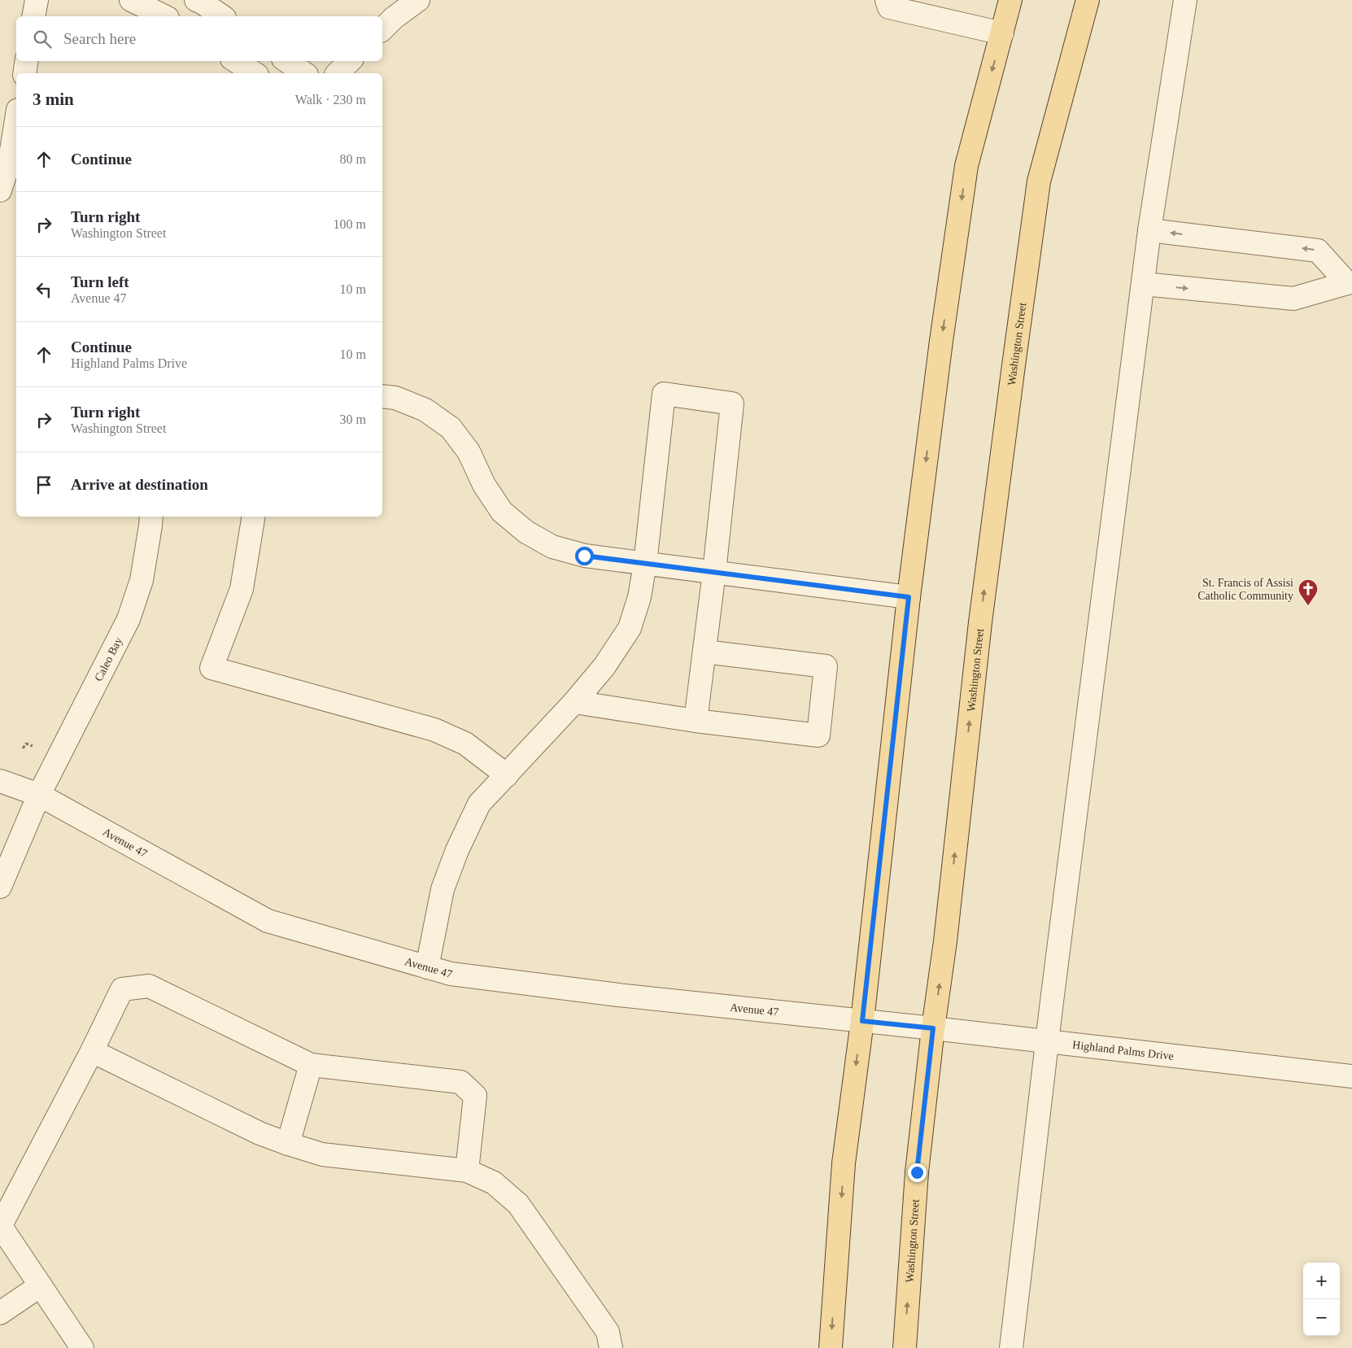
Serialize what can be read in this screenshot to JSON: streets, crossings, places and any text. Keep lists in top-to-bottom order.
{
  "streets": {
    "main road": ["Washington Street"],
    "street": ["Caleo Bay", "Avenue 47", "Highland Palms Drive"]
  },
  "crossings": [
    ["Washington Street", "Highland Palms Drive"],
    ["Caleo Bay", "Avenue 47"],
    ["Avenue 47", "Highland Palms Drive"]
  ],
  "places": {
    "church": ["St. Francis of Assisi Catholic Community"]
  },
  "page": {
    "search": "Search here",
    "heading": ["3 min", "Walk · 230 m"],
    "list": [
      ["Continue", "80 m"],
      ["Turn right", "Washington Street", "100 m"],
      ["Turn left", "Avenue 47", "10 m"],
      ["Continue", "Highland Palms Drive", "10 m"],
      ["Turn right", "Washington Street", "30 m"],
      "Arrive at destination"
    ],
    "map_buttons": ["+", "−"]
  }
}
